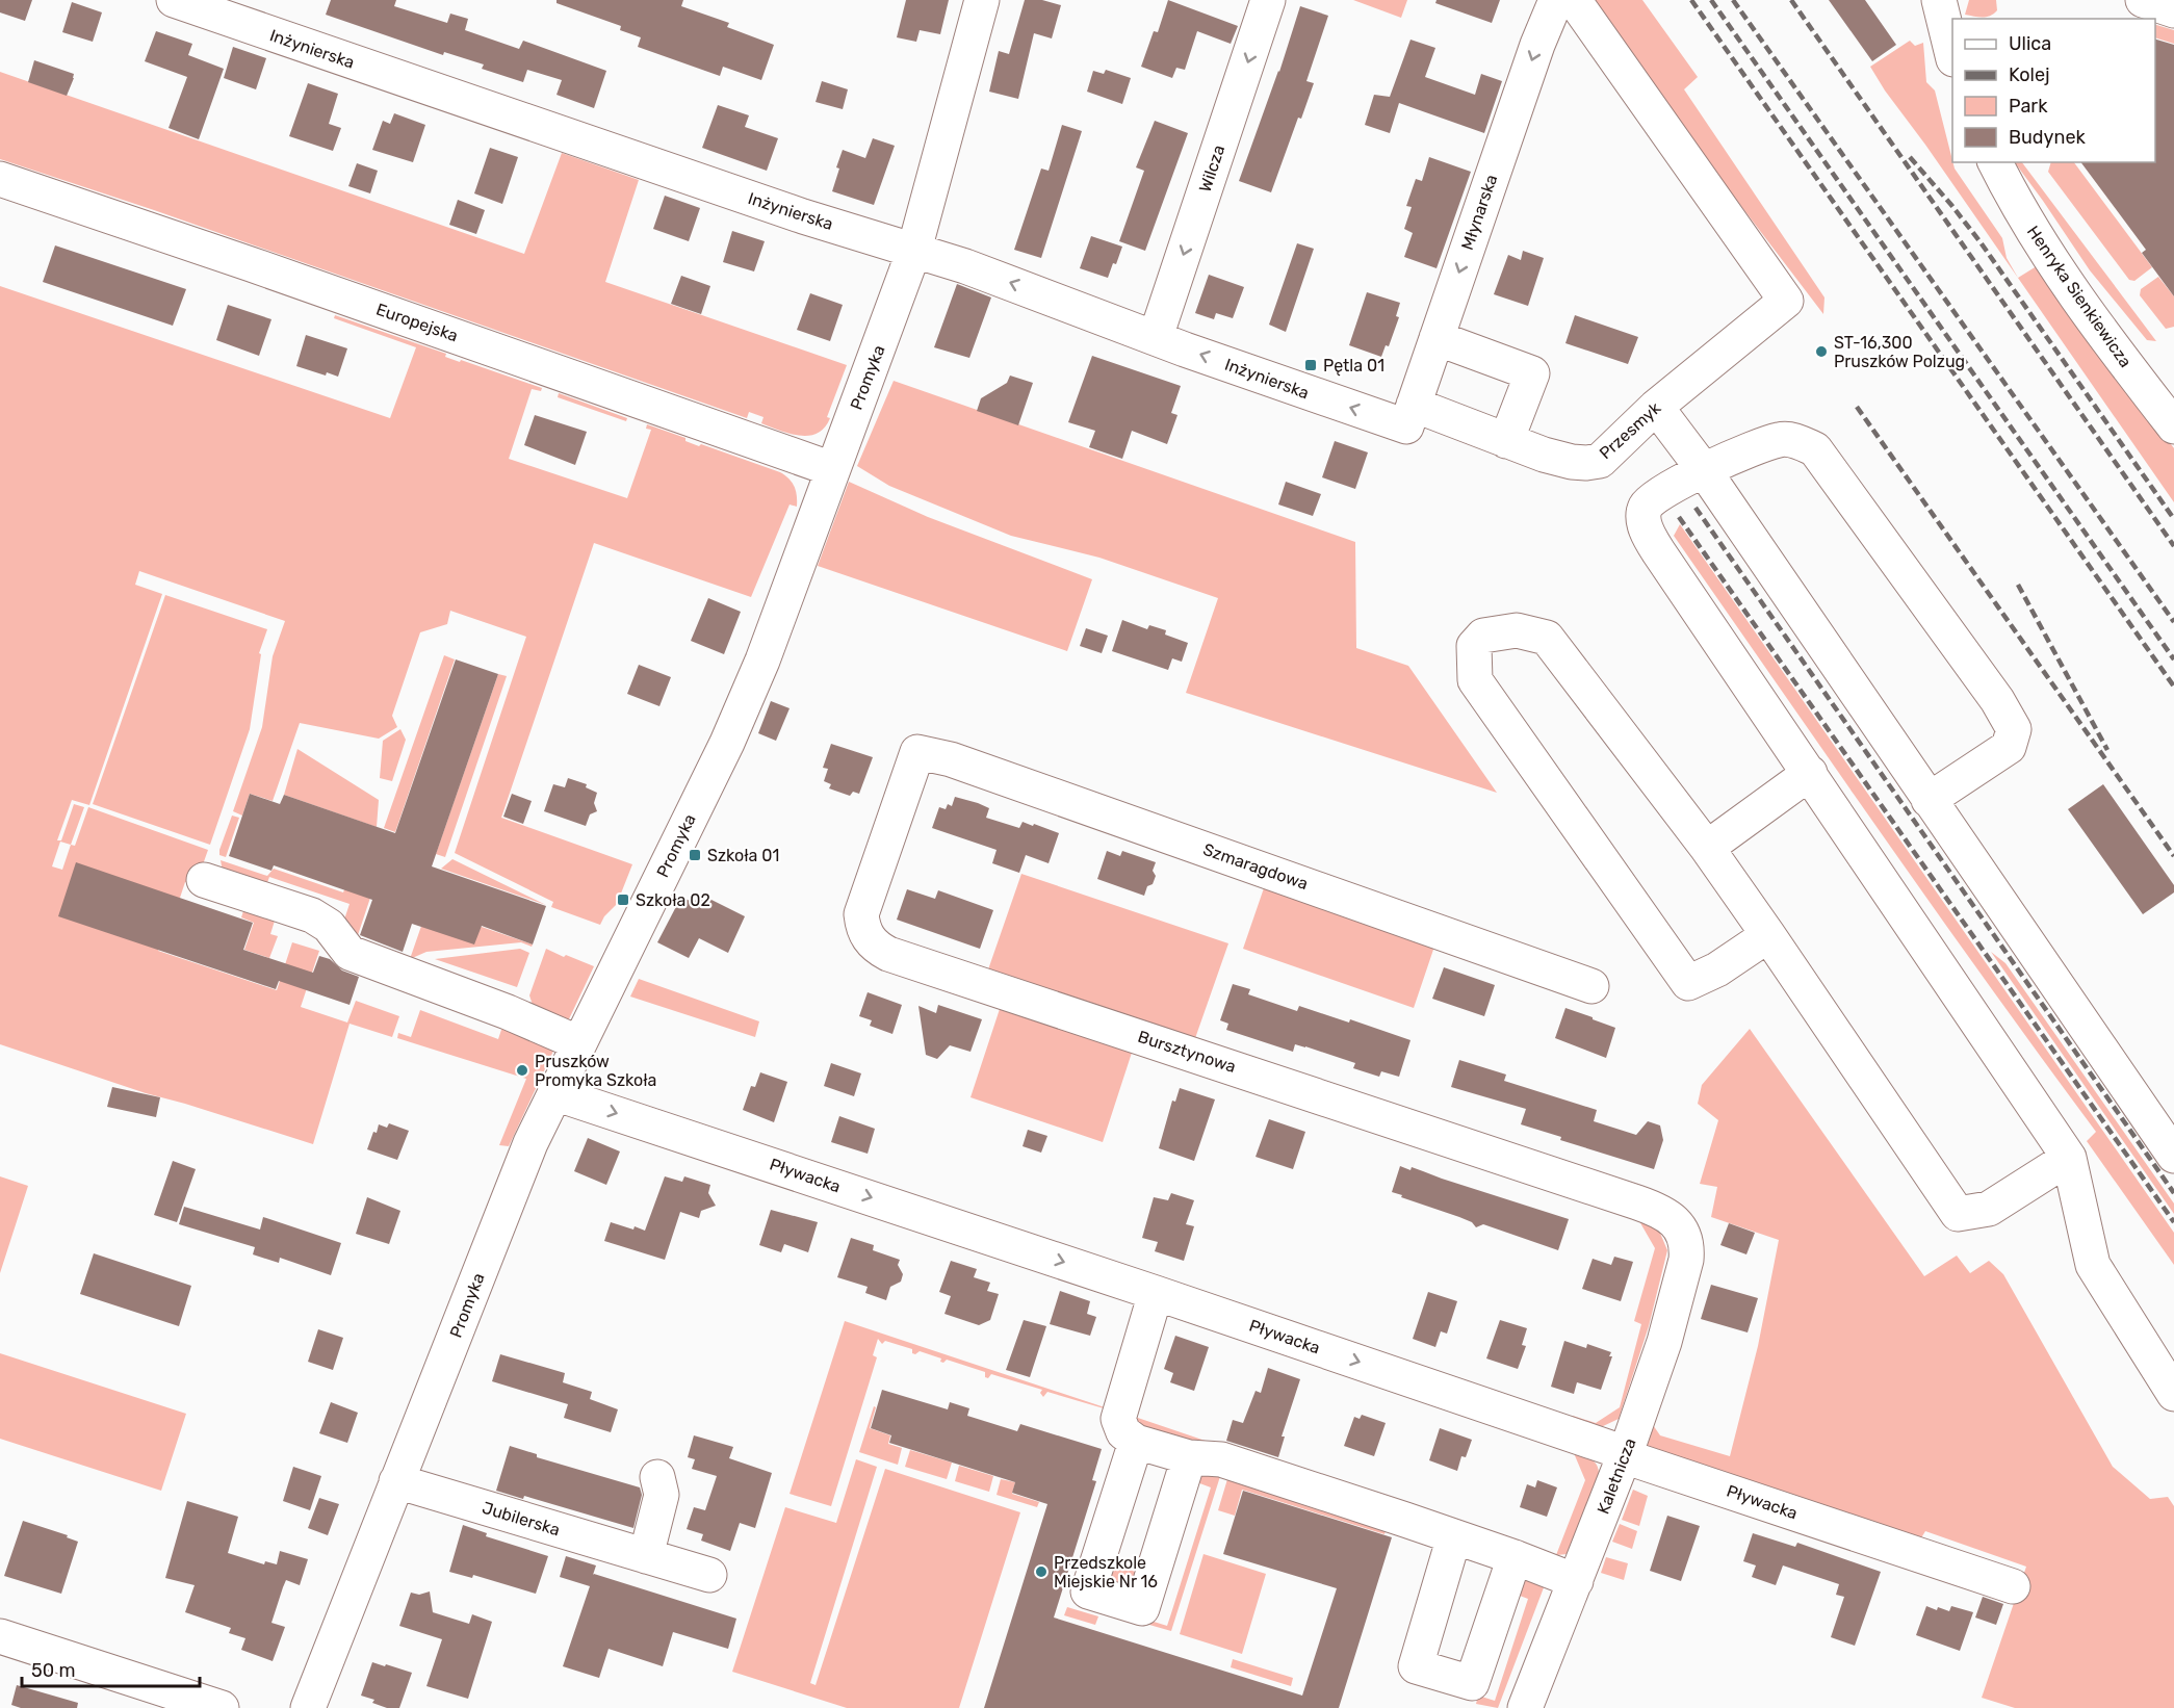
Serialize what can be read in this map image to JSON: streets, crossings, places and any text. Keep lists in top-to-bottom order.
{
  "streets": {
    "street": [
      "Inżynierska",
      "Wilcza",
      "Młynarska",
      "Henryka Sienkiewicza",
      "Europejska",
      "Promyka",
      "Przesmyk",
      "Szmaragdowa",
      "Bursztynowa",
      "Pływacka",
      "Kaletnicza",
      "Jubilerska"
    ]
  },
  "crossings": [
    ["Inżynierska", "Wilcza"],
    ["Inżynierska", "Młynarska"],
    ["Inżynierska", "Promyka"],
    ["Inżynierska", "Przesmyk"],
    ["Młynarska", "Przesmyk"],
    ["Europejska", "Promyka"],
    ["Promyka", "Pływacka"],
    ["Promyka", "Jubilerska"],
    ["Szmaragdowa", "Bursztynowa"],
    ["Bursztynowa", "Kaletnicza"],
    ["Pływacka", "Kaletnicza"]
  ],
  "one_way": ["Inżynierska", "Wilcza", "Młynarska"],
  "places": {
    "other": ["ST-16,300 Pruszków Polzug", "Pruszków Promyka Szkoła", "Przedszkole Miejskie Nr 16"],
    "transit": ["Pętla 01", "Szkoła 01", "Szkoła 02"]
  },
  "legend": [
    "Ulica",
    "Kolej",
    "Park",
    "Budynek"
  ],
  "scale_bar": "50 m"
}
